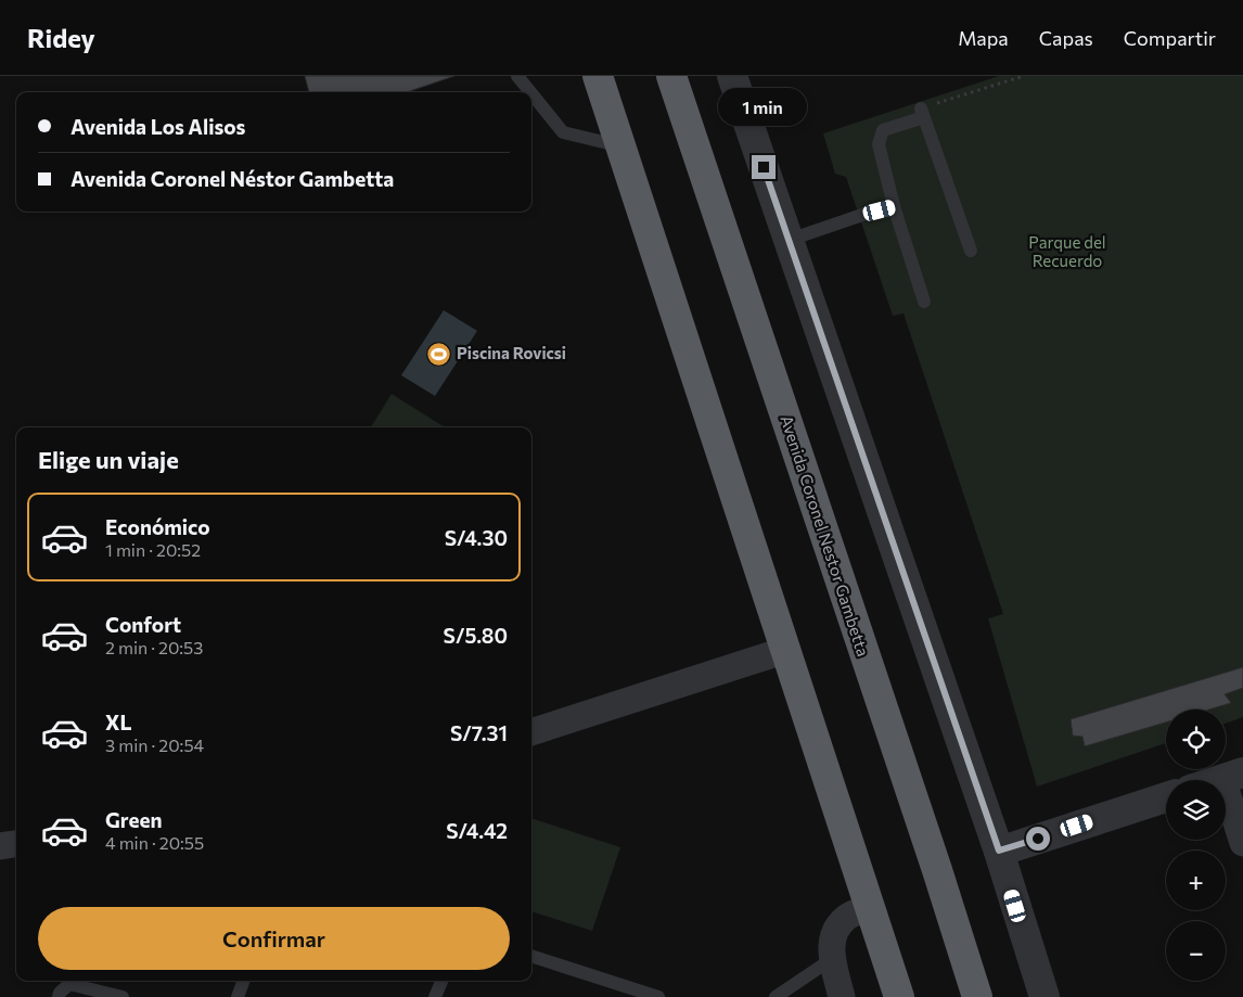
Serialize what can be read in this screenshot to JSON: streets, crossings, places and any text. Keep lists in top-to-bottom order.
{
  "streets": {
    "highway": ["Avenida Coronel Nestor Gambetta"]
  },
  "parks": ["Parque del Recuerdo"],
  "places": {
    "sports": ["Piscina Rovicsi"]
  },
  "page": {
    "header": "Ridey",
    "nav": ["Mapa", "Capas", "Compartir"],
    "bubble": "1 min",
    "banner": ["Avenida Los Alisos", "Avenida Coronel Néstor Gambetta"],
    "heading": "Elige un viaje",
    "list": [
      {
        "name": "Económico",
        "note": "1 min · 20:52",
        "value": "S/4.30"
      },
      {
        "name": "Confort",
        "note": "2 min · 20:53",
        "value": "S/5.80"
      },
      {
        "name": "XL",
        "note": "3 min · 20:54",
        "value": "S/7.31"
      },
      {
        "name": "Green",
        "note": "4 min · 20:55",
        "value": "S/4.42"
      }
    ],
    "map_buttons": ["+", "−"],
    "buttons": "Confirmar"
  }
}
